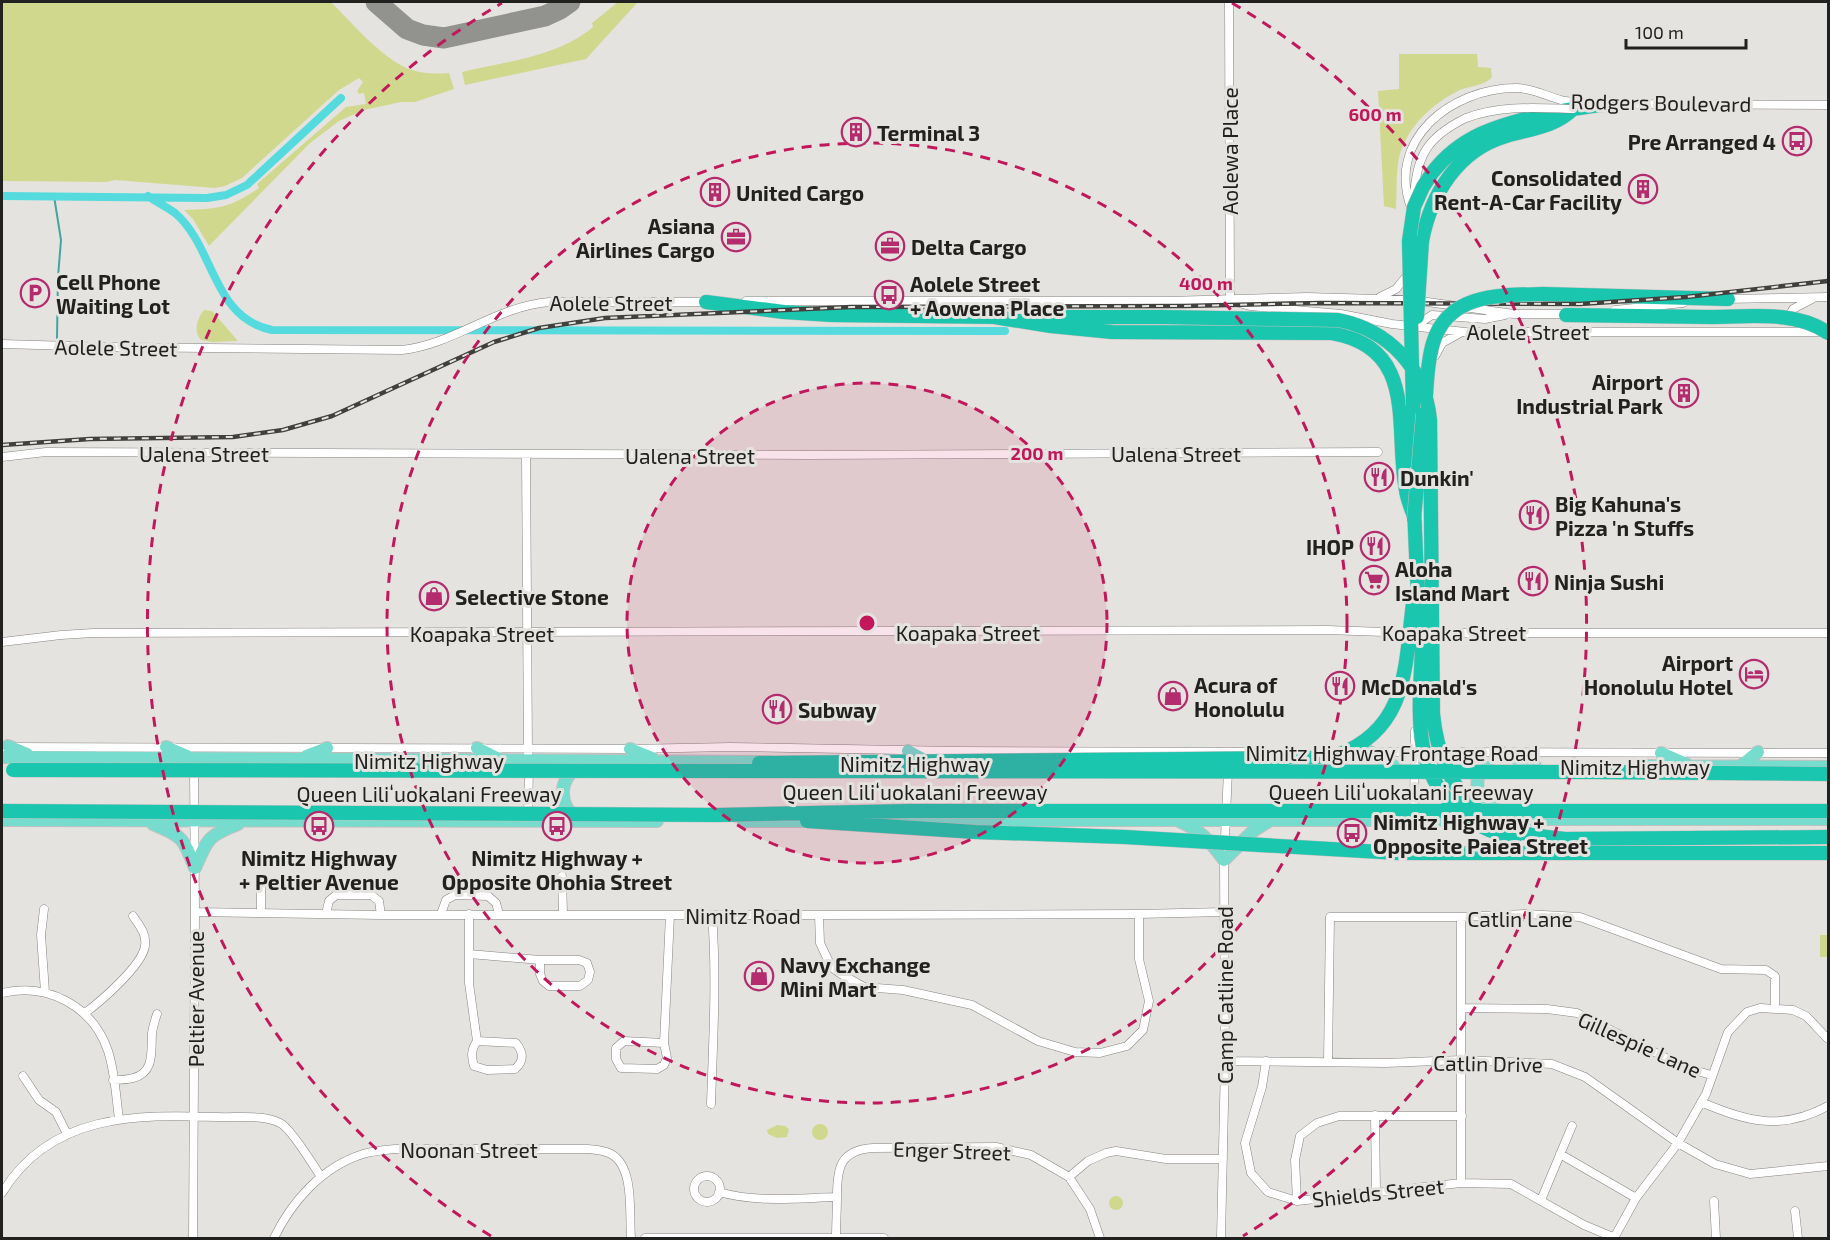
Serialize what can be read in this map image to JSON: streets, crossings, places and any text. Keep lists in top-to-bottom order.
{
  "streets": {
    "highway": ["Queen Liliʻuokalani Freeway"],
    "main road": ["Nimitz Highway"],
    "street": [
      "Rodgers Boulevard",
      "Aolewa Place",
      "Aolele Street",
      "Ualena Street",
      "Koapaka Street",
      "Nimitz Highway Frontage Road",
      "Nimitz Road",
      "Catlin Lane",
      "Camp Catline Road",
      "Peltier Avenue",
      "Gillespie Lane",
      "Catlin Drive",
      "Noonan Street",
      "Enger Street",
      "Shields Street"
    ]
  },
  "crossings": [
    ["Rodgers Boulevard", "Aolele Street"],
    ["Rodgers Boulevard", "Koapaka Street"],
    ["Rodgers Boulevard", "Nimitz Highway Frontage Road"],
    ["Rodgers Boulevard", "Nimitz Highway"],
    ["Aolewa Place", "Aolele Street"],
    ["Nimitz Highway Frontage Road", "Nimitz Highway"],
    ["Nimitz Highway Frontage Road", "Camp Catline Road"],
    ["Nimitz Highway", "Camp Catline Road"],
    ["Nimitz Highway", "Peltier Avenue"],
    ["Nimitz Road", "Camp Catline Road"],
    ["Nimitz Road", "Peltier Avenue"],
    ["Catlin Lane", "Catlin Drive"],
    ["Camp Catline Road", "Catlin Drive"],
    ["Catlin Drive", "Shields Street"]
  ],
  "places": {
    "building": [
      "Terminal 3",
      "Consolidated Rent-A-Car Facility",
      "United Cargo",
      "Airport Industrial Park"
    ],
    "bus stop": [
      "Pre Arranged 4",
      "Aolele Street + Aowena Place",
      "Nimitz Highway + Peltier Avenue",
      "Nimitz Highway + Opposite Ohohia Street",
      "Nimitz Highway + Opposite Paiea Street"
    ],
    "office": ["Asiana Airlines Cargo", "Delta Cargo"],
    "parking": ["Cell Phone Waiting Lot"],
    "restaurant": [
      "Dunkin'",
      "Big Kahuna's Pizza 'n Stuffs",
      "IHOP",
      "Ninja Sushi",
      "McDonald's",
      "Subway"
    ],
    "supermarket": ["Aloha Island Mart"],
    "shop": ["Selective Stone", "Acura of Honolulu", "Navy Exchange Mini Mart"],
    "hotel": ["Airport Honolulu Hotel"]
  },
  "scale_bar": "100 m",
  "rings": ["600 m", "400 m", "200 m"]
}
